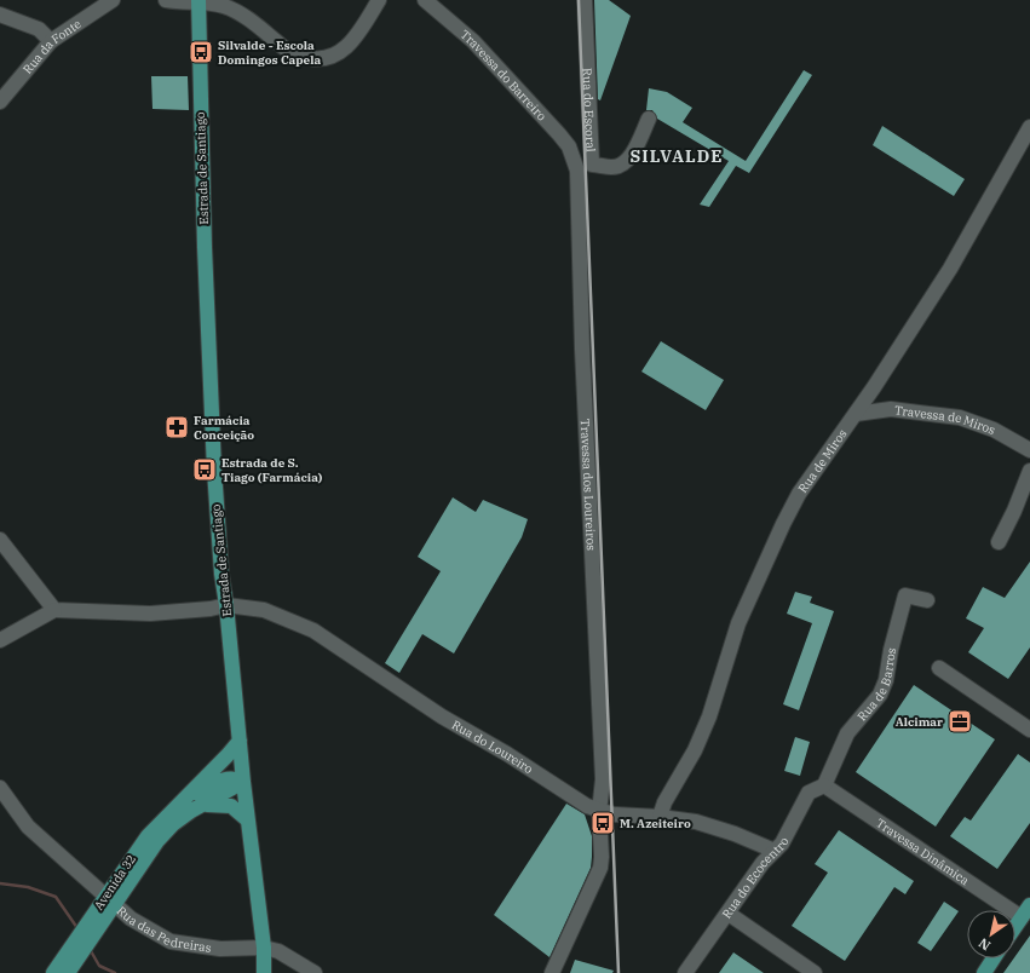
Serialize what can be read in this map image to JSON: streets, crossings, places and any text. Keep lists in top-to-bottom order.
{
  "streets": {
    "main road": ["Estrada de Santiago", "Avenida 32"],
    "street": [
      "Rua da Fonte",
      "Travessa do Barreiro",
      "Rua do Escoral",
      "Travessa de Miros",
      "Rua de Miros",
      "Travessa dos Loureiros",
      "Rua de Barros",
      "Rua do Loureiro",
      "Travessa Dinâmica",
      "Rua do Ecocentro",
      "Rua das Pedreiras"
    ]
  },
  "crossings": [
    ["Travessa do Barreiro", "Travessa dos Loureiros"],
    ["Estrada de Santiago", "Rua do Loureiro"],
    ["Estrada de Santiago", "Avenida 32"],
    ["Estrada de Santiago", "Rua das Pedreiras"],
    ["Travessa de Miros", "Rua de Miros"],
    ["Rua de Miros", "Rua do Loureiro"],
    ["Travessa dos Loureiros", "Rua do Loureiro"],
    ["Rua de Barros", "Travessa Dinâmica"],
    ["Rua de Barros", "Rua do Ecocentro"],
    ["Rua do Loureiro", "Rua do Ecocentro"],
    ["Travessa Dinâmica", "Rua do Ecocentro"],
    ["Avenida 32", "Rua das Pedreiras"]
  ],
  "districts": ["SILVALDE"],
  "places": {
    "bus stop": ["Silvalde - Escola Domingos Capela", "Estrada de S. Tiago (Farmácia)", "M. Azeiteiro"],
    "pharmacy": ["Farmácia Conceição"],
    "office": ["Alcimar"]
  },
  "north": "bottom left"
}
